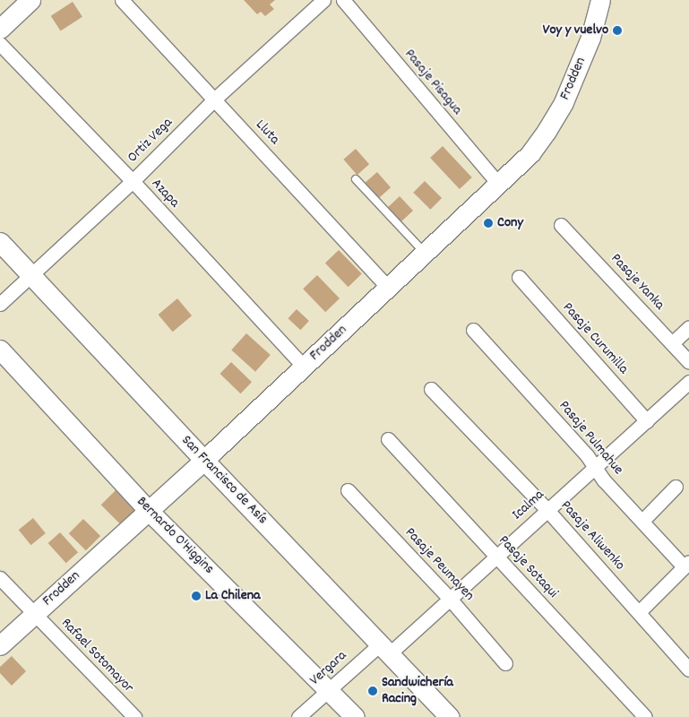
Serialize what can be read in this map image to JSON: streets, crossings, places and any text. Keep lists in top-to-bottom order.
{
  "streets": {
    "main road": ["Frodden", "San Francisco de Asís", "Bernardo O'Higgins"],
    "street": [
      "Pasaje Pisagua",
      "Lluta",
      "Ortiz Vega",
      "Azapa",
      "Pasaje Yanka",
      "Pasaje Curumilla",
      "Pasaje Pulmahue",
      "Icalma",
      "Pasaje Aliwenko",
      "Pasaje Peumayen",
      "Pasaje Sotaqui",
      "Rafael Sotomayor",
      "Vergara"
    ]
  },
  "crossings": [
    ["Frodden", "Pasaje Pisagua"],
    ["Frodden", "Lluta"],
    ["Frodden", "Azapa"],
    ["Frodden", "San Francisco de Asís"],
    ["Frodden", "Bernardo O'Higgins"],
    ["Frodden", "Rafael Sotomayor"],
    ["Lluta", "Ortiz Vega"],
    ["Ortiz Vega", "Azapa"],
    ["Ortiz Vega", "San Francisco de Asís"],
    ["Pasaje Curumilla", "Icalma"],
    ["Pasaje Pulmahue", "Icalma"],
    ["San Francisco de Asís", "Icalma"],
    ["San Francisco de Asís", "Vergara"],
    ["Icalma", "Pasaje Aliwenko"],
    ["Icalma", "Pasaje Peumayen"],
    ["Icalma", "Pasaje Sotaqui"],
    ["Icalma", "Vergara"],
    ["Bernardo O'Higgins", "Vergara"]
  ],
  "places": [
    "Voy y vuelvo",
    "Cony",
    "La Chilena",
    "Sandwichería Racing"
  ]
}
